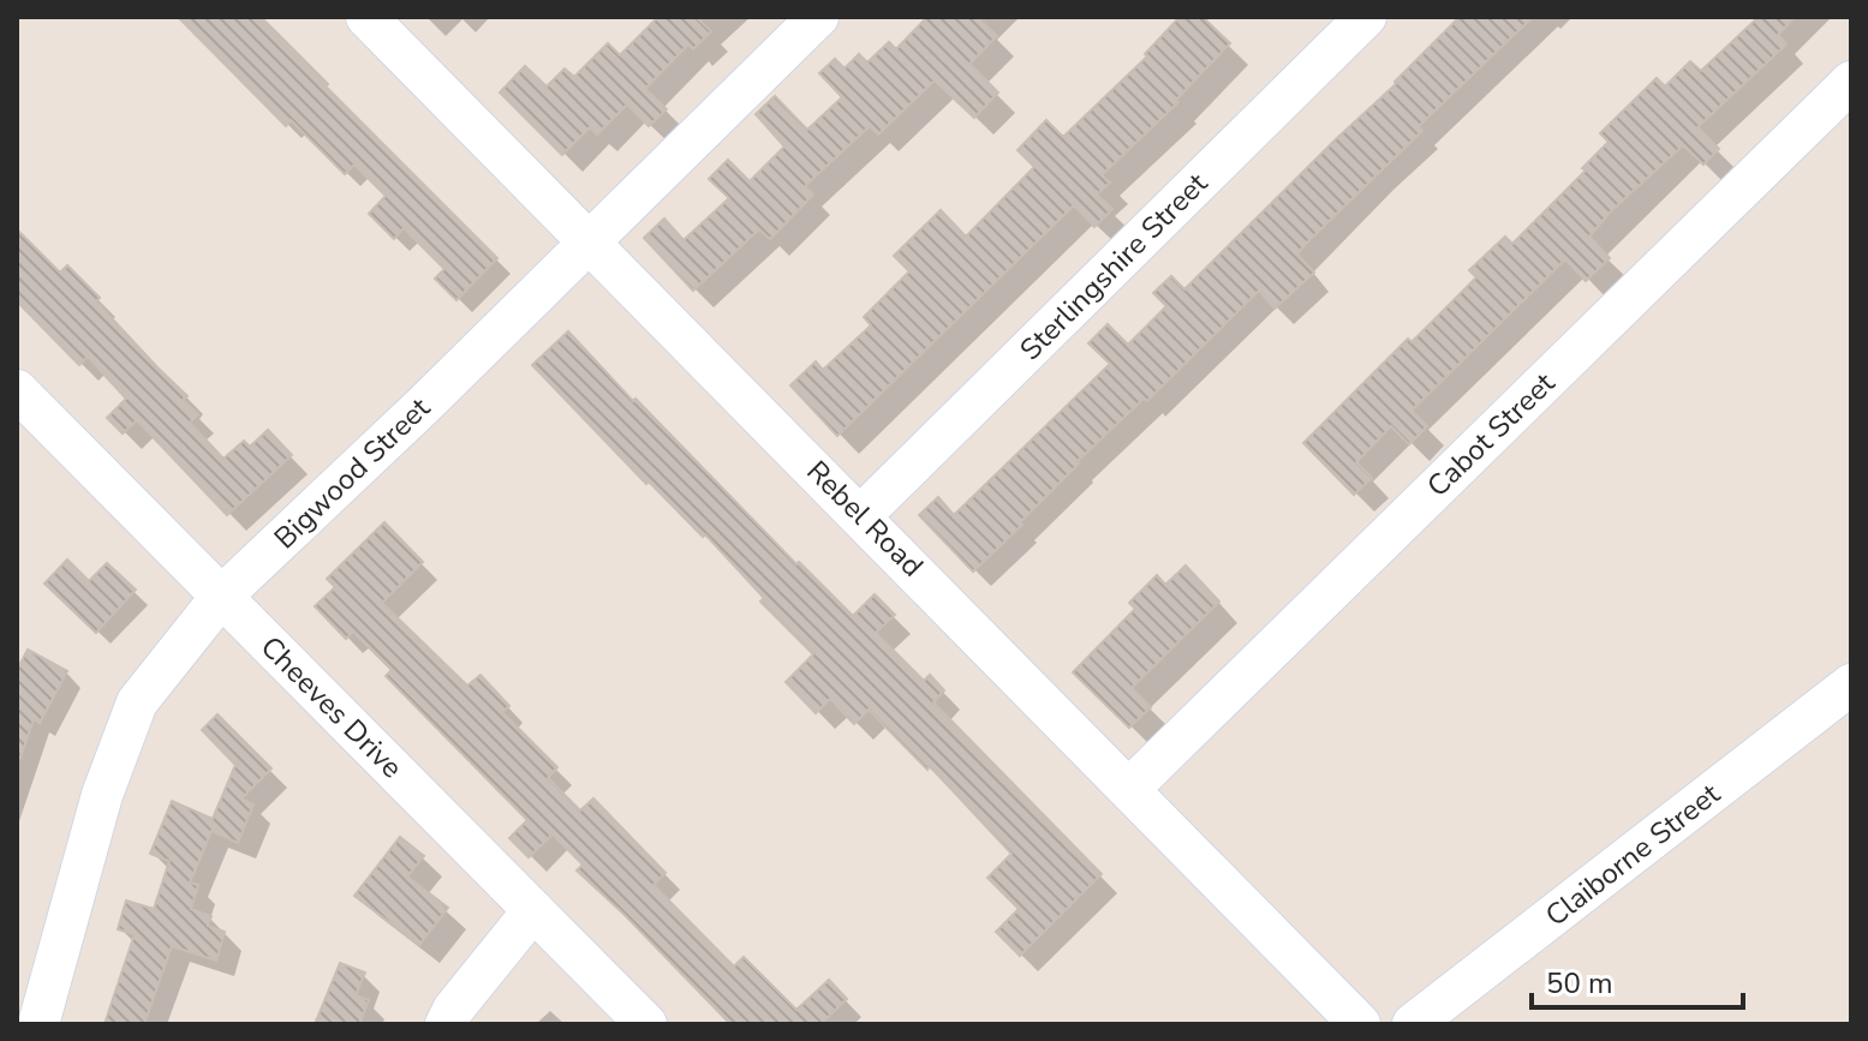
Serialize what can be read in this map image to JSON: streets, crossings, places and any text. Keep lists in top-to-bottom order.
{
  "streets": {
    "street": [
      "Sterlingshire Street",
      "Cabot Street",
      "Bigwood Street",
      "Rebel Road",
      "Cheeves Drive",
      "Claiborne Street"
    ]
  },
  "crossings": [
    ["Sterlingshire Street", "Rebel Road"],
    ["Cabot Street", "Rebel Road"],
    ["Bigwood Street", "Rebel Road"],
    ["Bigwood Street", "Cheeves Drive"]
  ],
  "scale_bar": "50 m"
}
